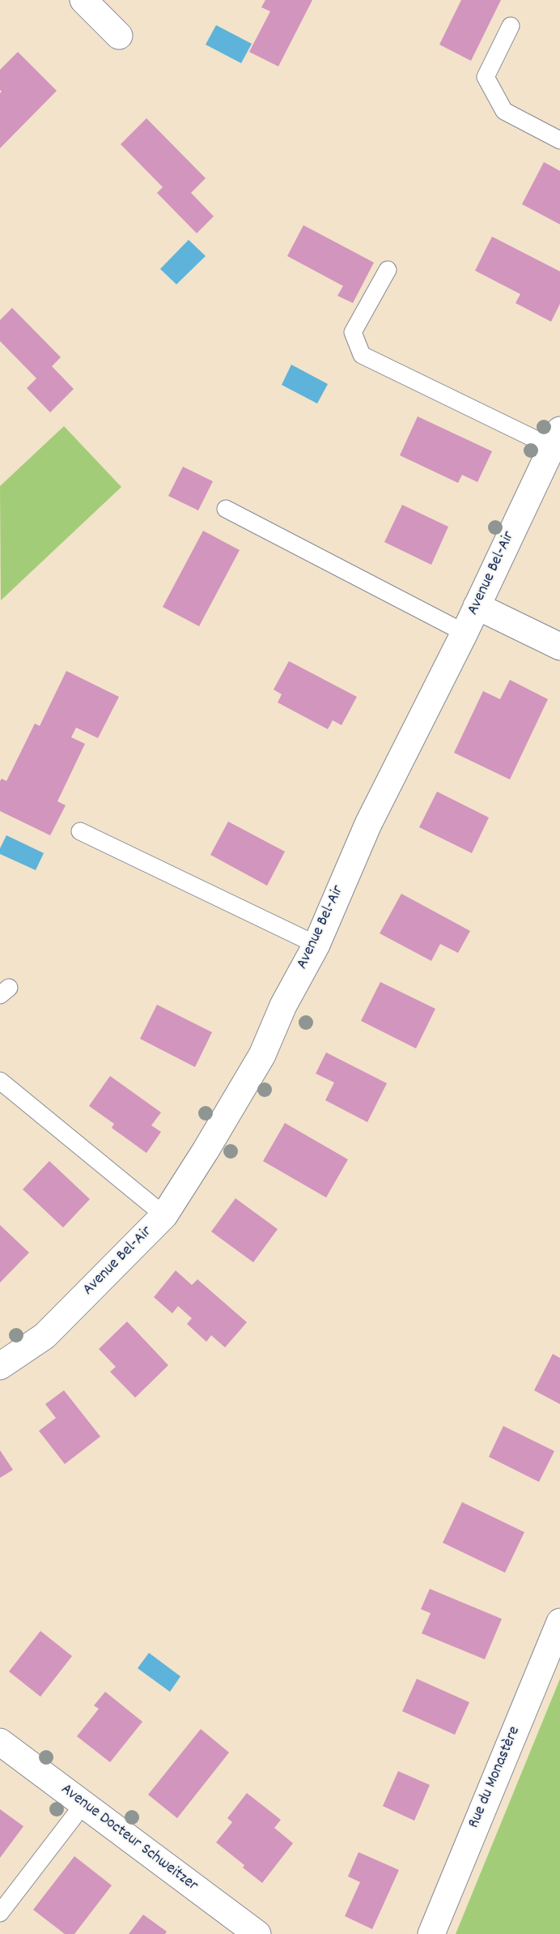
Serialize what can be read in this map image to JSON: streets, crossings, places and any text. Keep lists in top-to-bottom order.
{
  "streets": {
    "street": ["Avenue Bel-Air", "Rue du Monastère", "Avenue Docteur Schweitzer"]
  }
}
